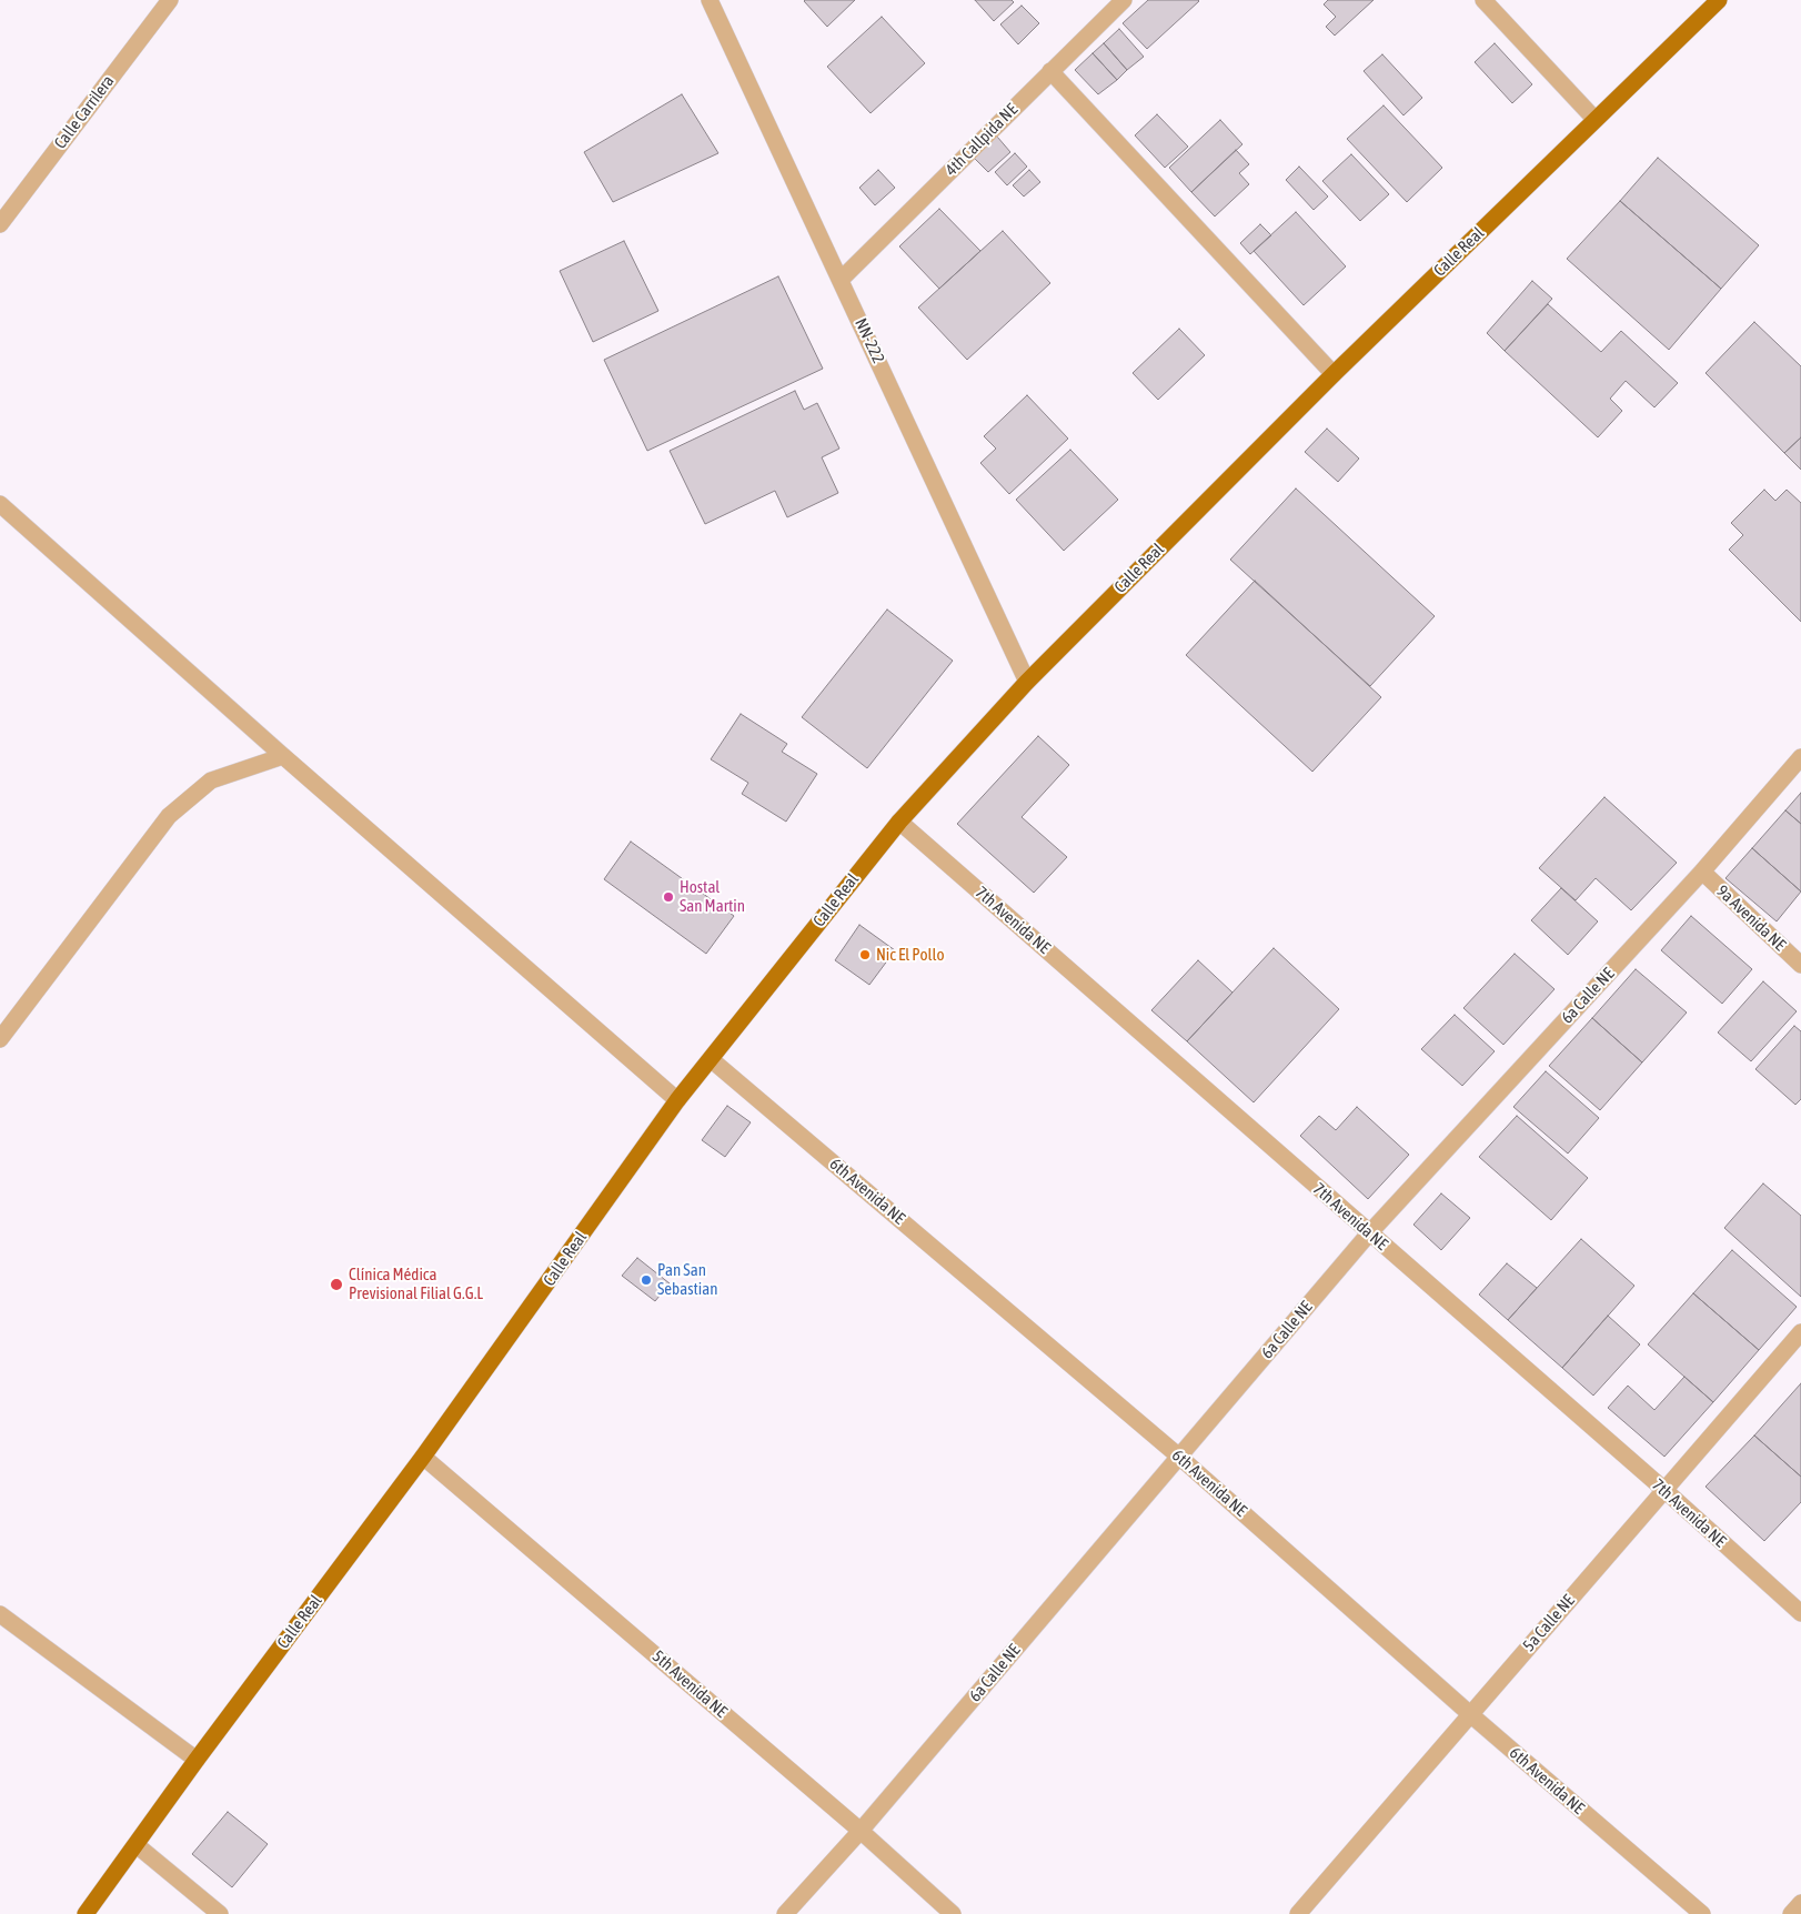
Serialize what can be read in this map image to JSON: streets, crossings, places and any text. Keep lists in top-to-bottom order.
{
  "streets": {
    "main road": ["Calle Real"],
    "street": [
      "Calle Carrilera",
      "4th Callpida NE",
      "NN-222",
      "9a Avenida NE",
      "7th Avenida NE",
      "6a Calle NE",
      "6th Avenida NE",
      "5a Calle NE",
      "5th Avenida NE"
    ]
  },
  "crossings": [
    ["4th Callpida NE", "NN-222"],
    ["Calle Real", "NN-222"],
    ["Calle Real", "7th Avenida NE"],
    ["Calle Real", "6th Avenida NE"],
    ["Calle Real", "5th Avenida NE"],
    ["9a Avenida NE", "6a Calle NE"],
    ["7th Avenida NE", "6a Calle NE"],
    ["7th Avenida NE", "5a Calle NE"],
    ["6a Calle NE", "6th Avenida NE"],
    ["6a Calle NE", "5th Avenida NE"],
    ["6th Avenida NE", "5a Calle NE"]
  ],
  "places": [
    "Hostal San Martin",
    "Nic El Pollo",
    "Pan San Sebastian",
    "Clínica Médica Previsional Filial G.G.L"
  ]
}
